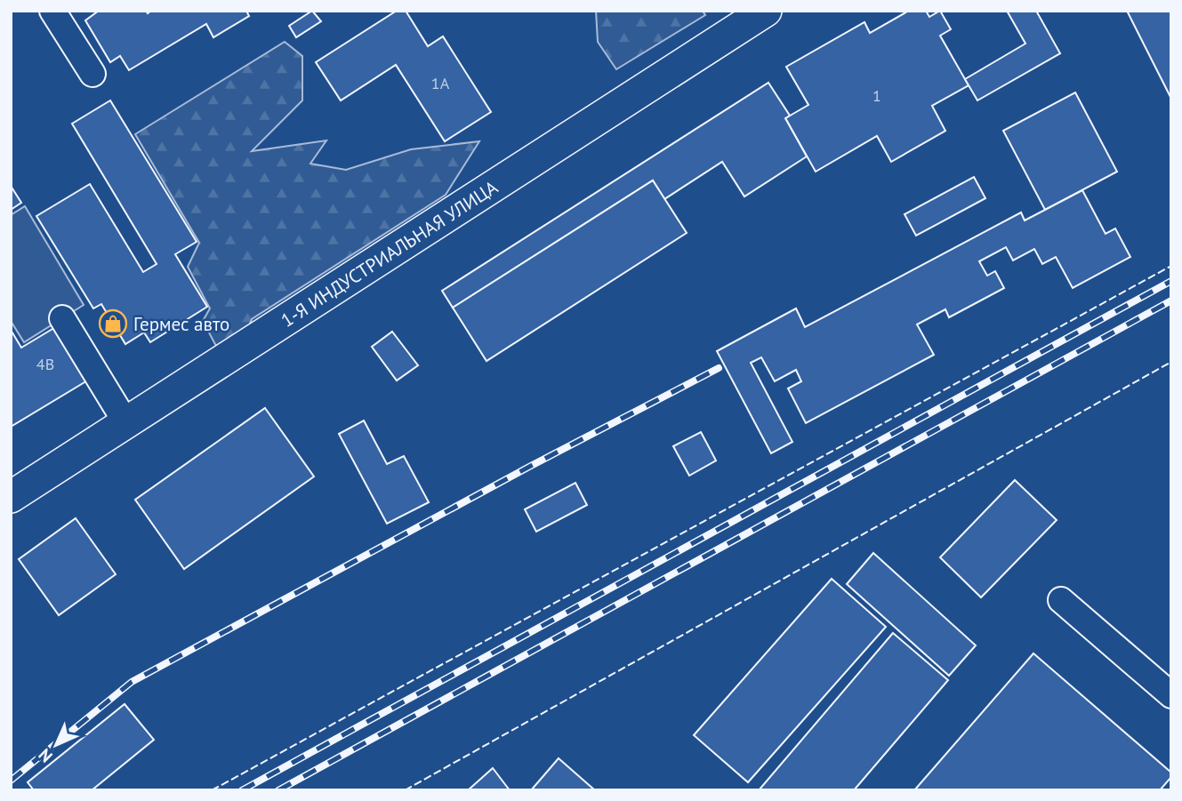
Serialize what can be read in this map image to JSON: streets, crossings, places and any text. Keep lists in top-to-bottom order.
{
  "streets": {
    "main road": ["1-Я ИНДУСТРИАЛЬНАЯ УЛИЦА"]
  },
  "places": {
    "shop": ["Гермес авто"]
  },
  "house_numbers": ["1А", "1", "4В"],
  "north": "bottom left"
}
